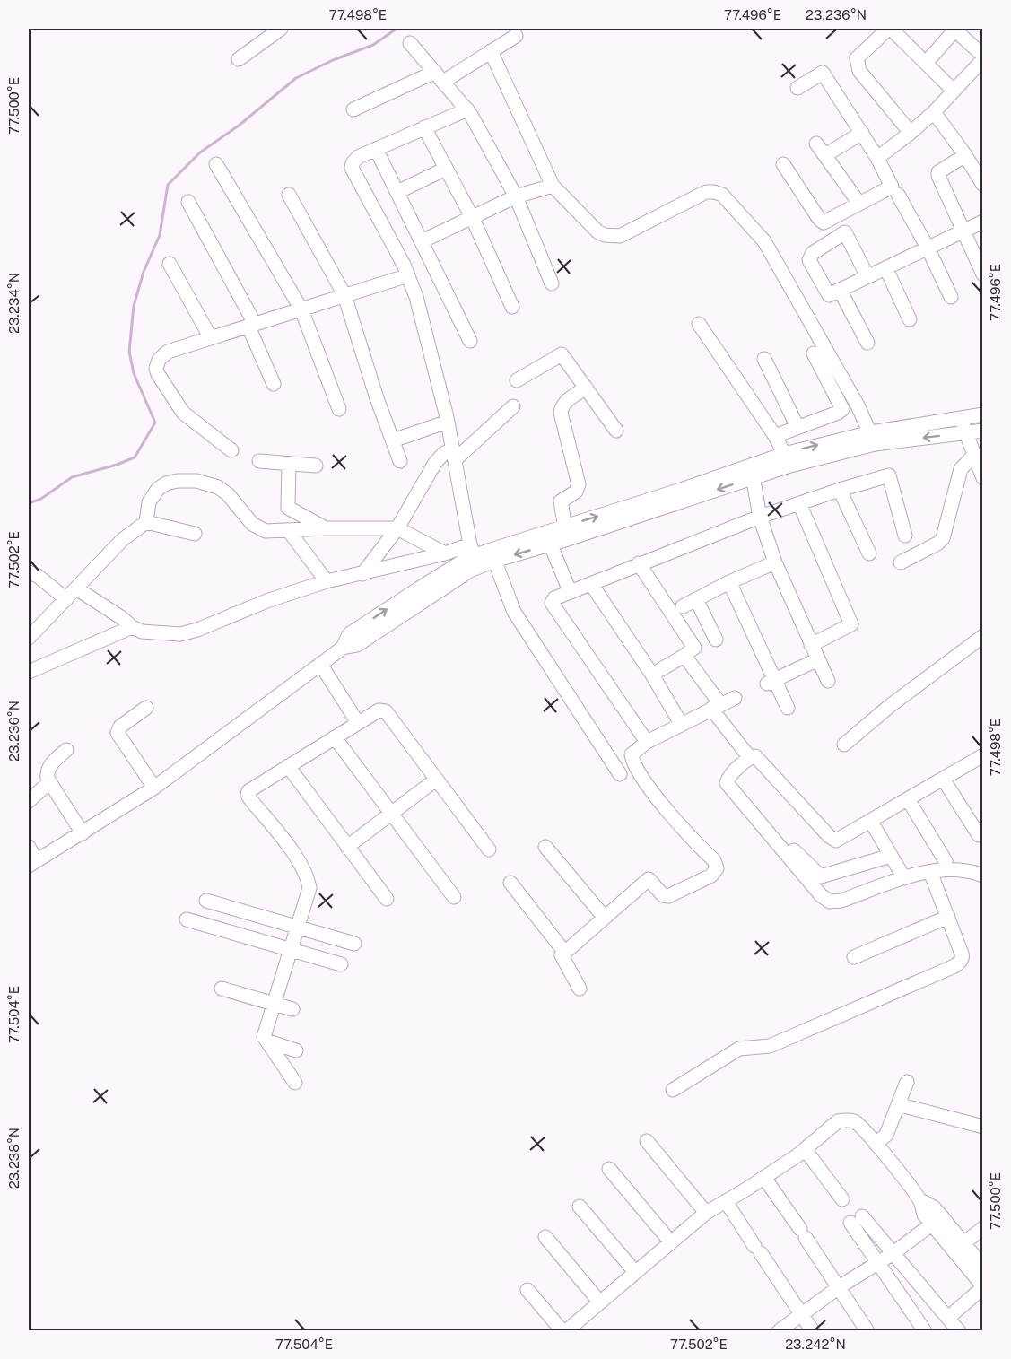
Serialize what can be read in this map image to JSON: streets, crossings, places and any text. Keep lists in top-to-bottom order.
{
  "coordinates": [
    "77.498°E",
    "77.496°E",
    "23.236°N",
    "77.500°E",
    "23.234°N",
    "77.502°E",
    "77.504°E",
    "23.238°N",
    "23.242°N"
  ]
}
